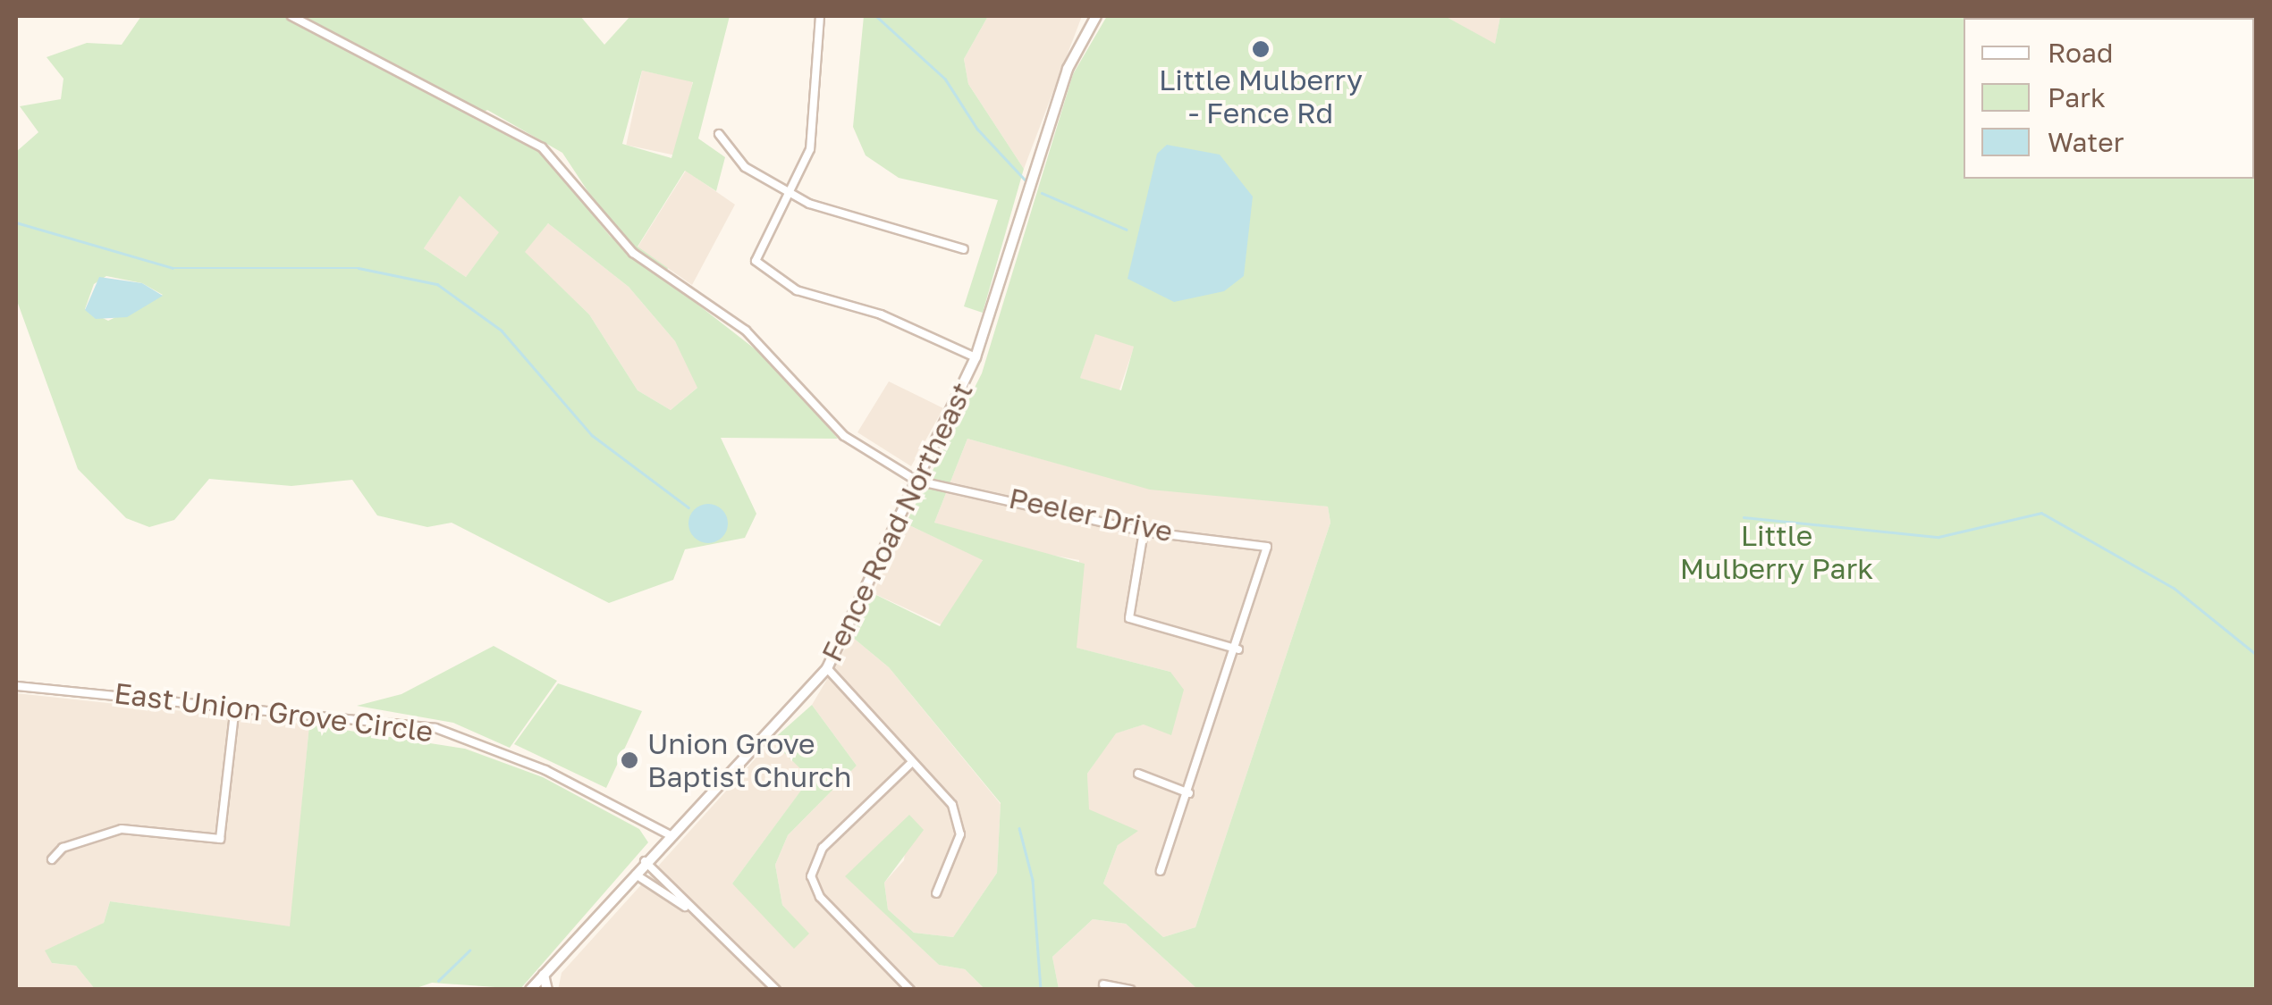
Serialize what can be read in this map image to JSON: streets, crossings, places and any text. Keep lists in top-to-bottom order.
{
  "streets": {
    "street": ["Peeler Drive", "Fence Road Northeast", "East Union Grove Circle"]
  },
  "crossings": [
    ["Peeler Drive", "Fence Road Northeast"],
    ["Fence Road Northeast", "East Union Grove Circle"]
  ],
  "parks": ["Little Mulberry Park"],
  "places": ["Little Mulberry - Fence Rd", "Union Grove Baptist Church"],
  "legend": ["Road", "Park", "Water"]
}
